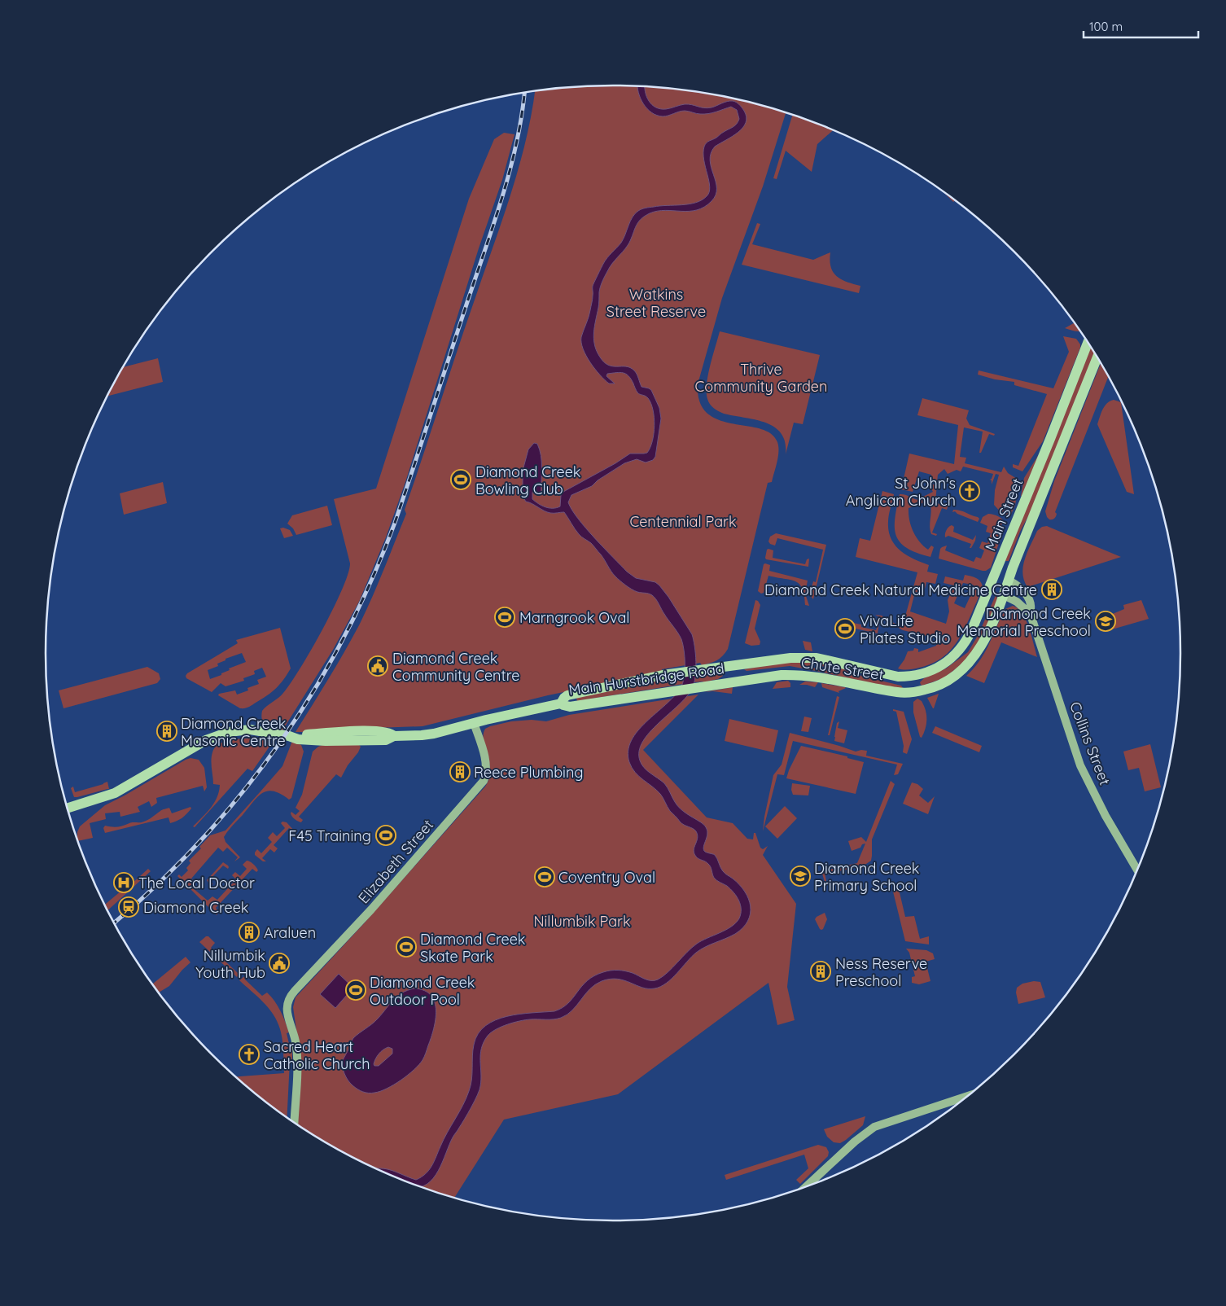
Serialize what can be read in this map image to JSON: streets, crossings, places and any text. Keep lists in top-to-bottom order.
{
  "streets": {
    "main road": ["Main Street", "Chute Street", "Main Hurstbridge Road"],
    "street": ["Collins Street", "Elizabeth Street"]
  },
  "crossings": [
    ["Main Street", "Chute Street"],
    ["Main Street", "Collins Street"],
    ["Chute Street", "Main Hurstbridge Road"],
    ["Main Hurstbridge Road", "Elizabeth Street"]
  ],
  "parks": [
    "Watkins Street Reserve",
    "Thrive Community Garden",
    "Centennial Park",
    "Nillumbik Park"
  ],
  "places": {
    "sports": [
      "Diamond Creek Bowling Club",
      "Marngrook Oval",
      "VivaLife Pilates Studio",
      "F45 Training",
      "Coventry Oval",
      "Diamond Creek Skate Park",
      "Diamond Creek Outdoor Pool"
    ],
    "church": ["St John's Anglican Church", "Sacred Heart Catholic Church"],
    "building": [
      "Diamond Creek Natural Medicine Centre",
      "Diamond Creek Masonic Centre",
      "Reece Plumbing",
      "Araluen",
      "Ness Reserve Preschool"
    ],
    "school or university": ["Diamond Creek Memorial Preschool", "Diamond Creek Primary School"],
    "public building": ["Diamond Creek Community Centre", "Nillumbik Youth Hub"],
    "hospital": ["The Local Doctor"],
    "station": ["Diamond Creek"]
  },
  "scale_bar": "100 m"
}
